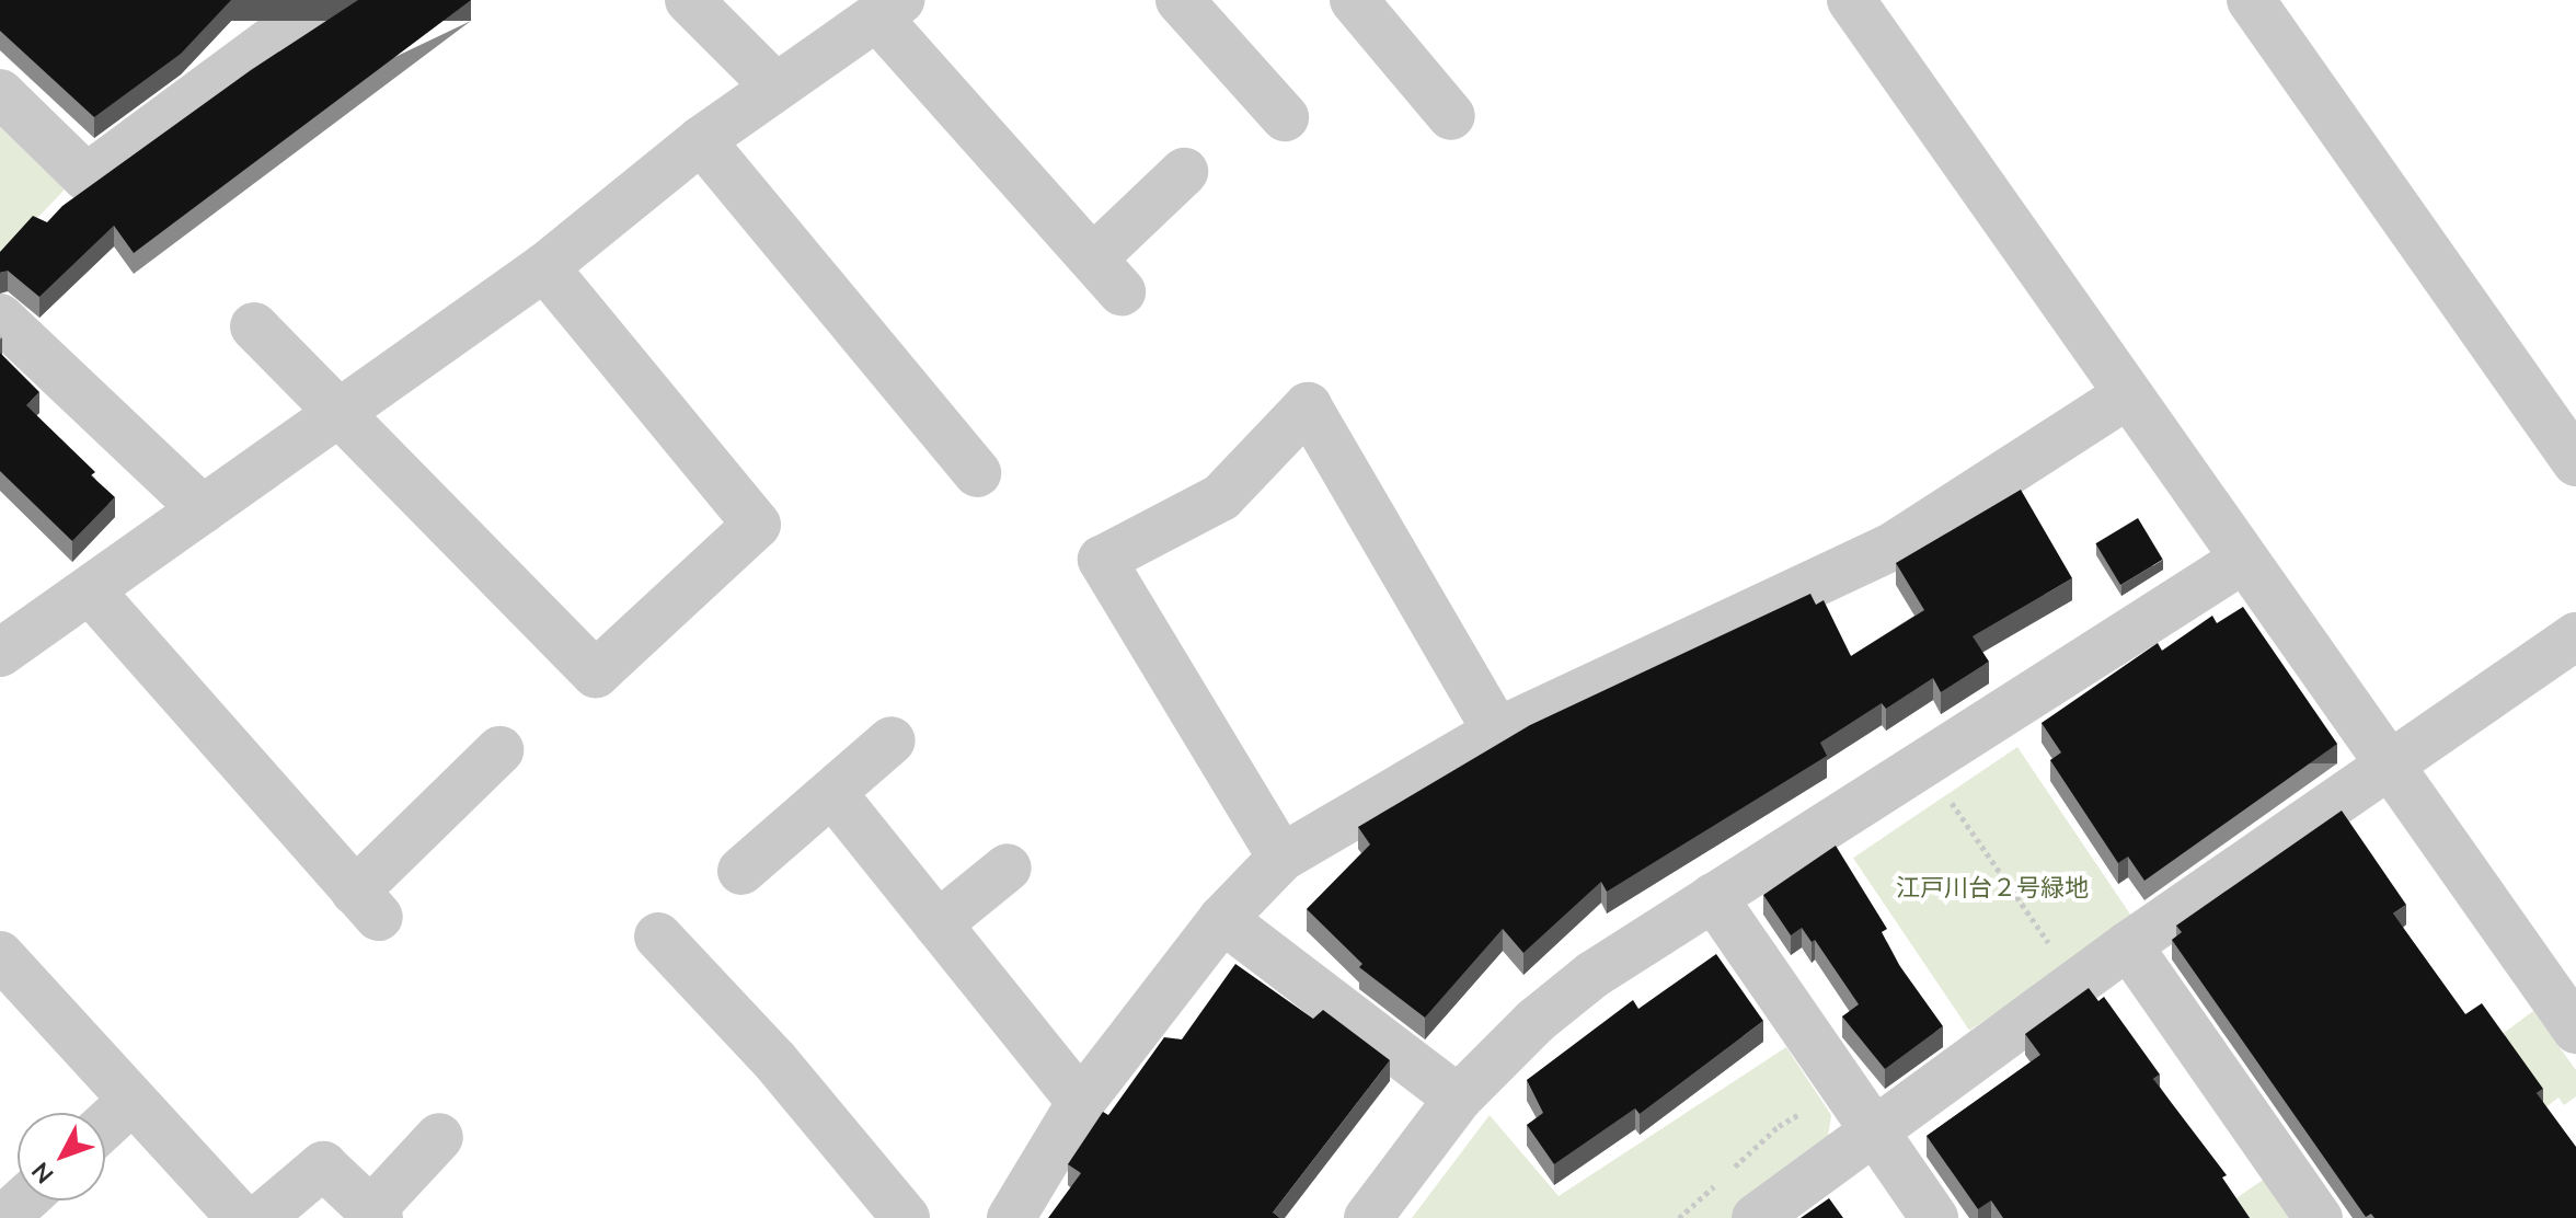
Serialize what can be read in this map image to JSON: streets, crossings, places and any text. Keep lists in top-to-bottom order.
{
  "parks": ["江戸川台２号緑地"],
  "north": "bottom left"
}
